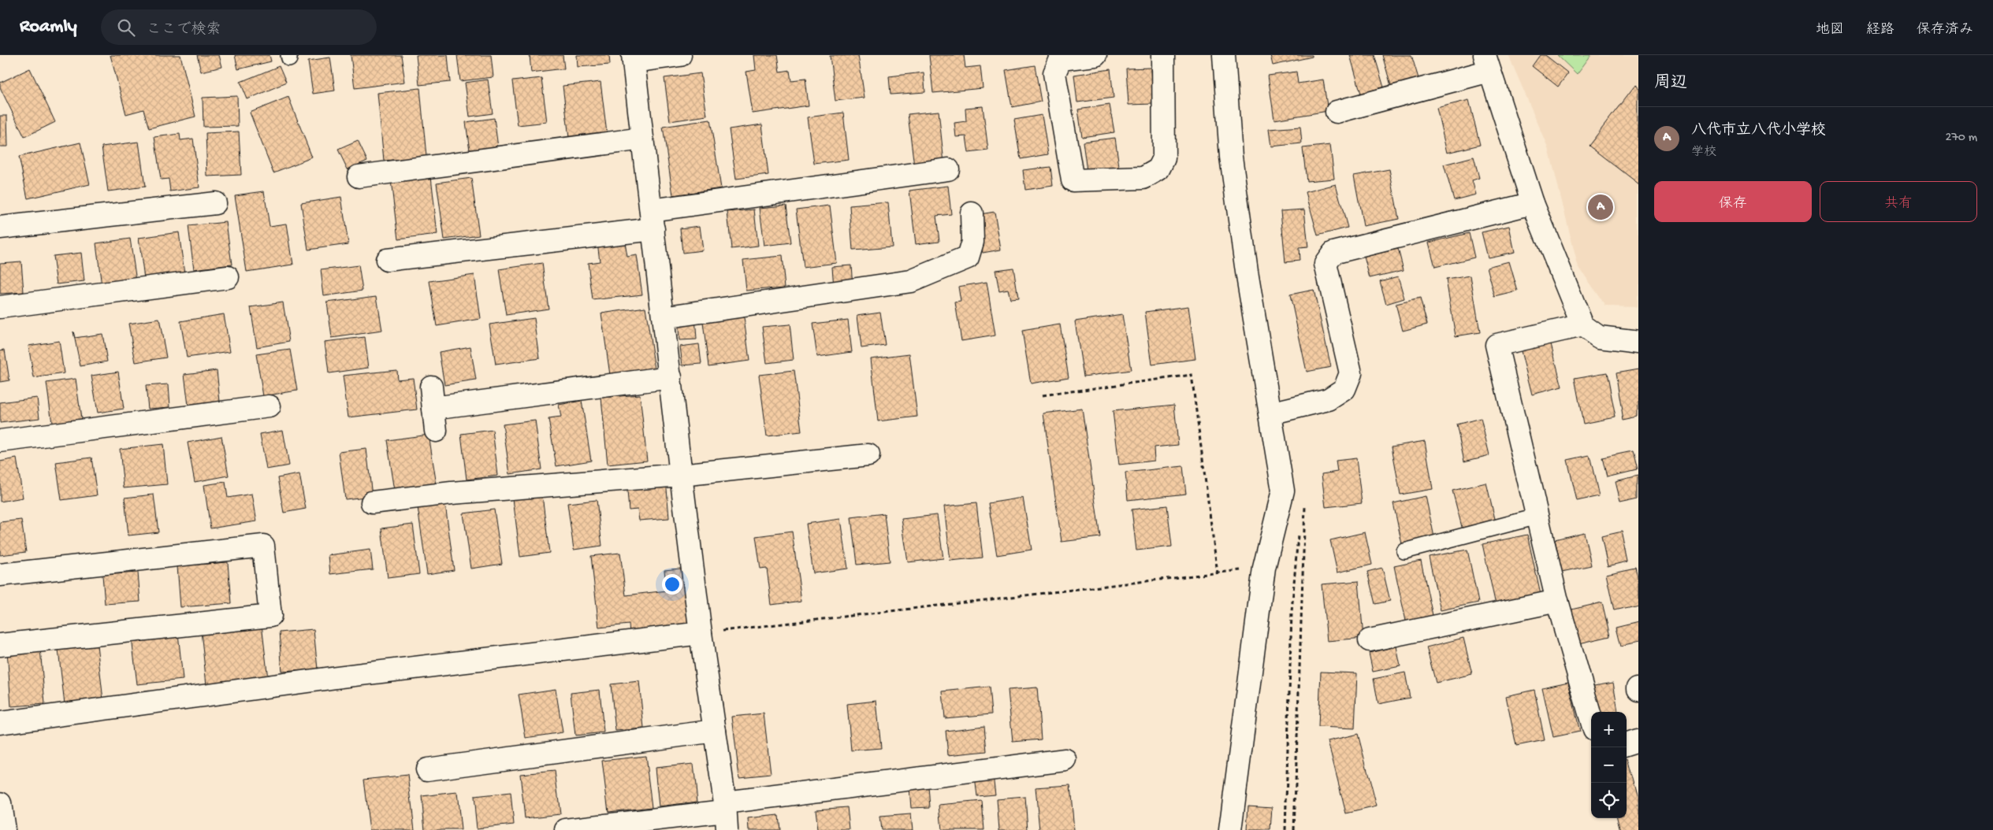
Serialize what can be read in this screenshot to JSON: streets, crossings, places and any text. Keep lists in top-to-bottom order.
{
  "page": {
    "header": "Roamly",
    "search": "ここで検索",
    "nav": ["地図", "経路", "保存済み"],
    "heading": "周辺",
    "list": [
      {
        "mark": "A",
        "name": "八代市立八代小学校",
        "note": "学校",
        "value": "270 m"
      }
    ],
    "buttons": ["保存", "共有"],
    "pins": "A",
    "map_buttons": ["+", "−"]
  }
}
